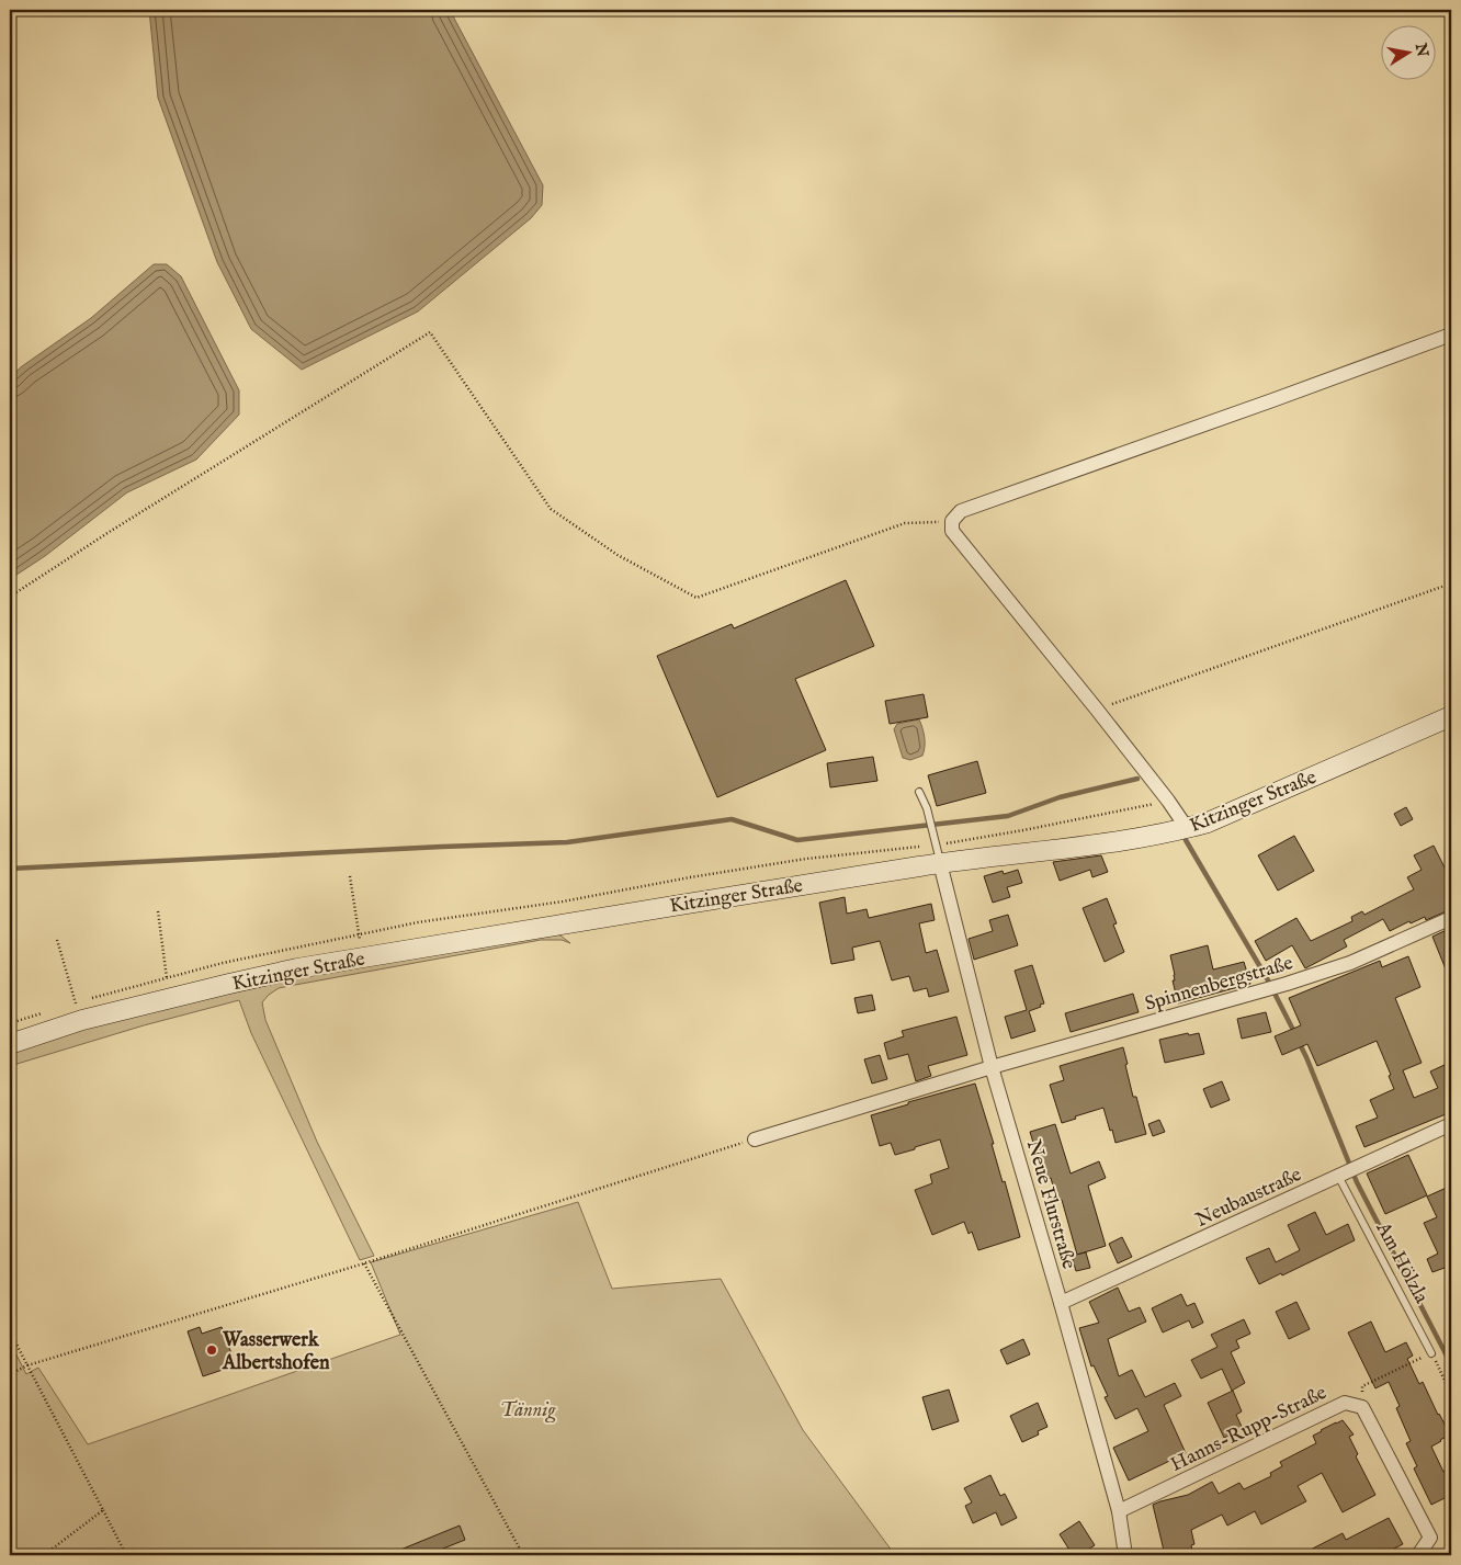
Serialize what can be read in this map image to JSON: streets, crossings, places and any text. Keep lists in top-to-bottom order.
{
  "streets": {
    "street": [
      "Kitzinger Straße",
      "Spinnenbergstraße",
      "Neubaustraße",
      "Neue Flurstraße",
      "Hanns-Rupp-Straße"
    ],
    "lane": ["Am Hölzla"]
  },
  "crossings": [
    ["Kitzinger Straße", "Neue Flurstraße"],
    ["Spinnenbergstraße", "Neue Flurstraße"],
    ["Neubaustraße", "Neue Flurstraße"],
    ["Neubaustraße", "Am Hölzla"],
    ["Neue Flurstraße", "Hanns-Rupp-Straße"]
  ],
  "parks": ["Tännig"],
  "places": ["Wasserwerk Albertshofen"],
  "north": "right"
}
